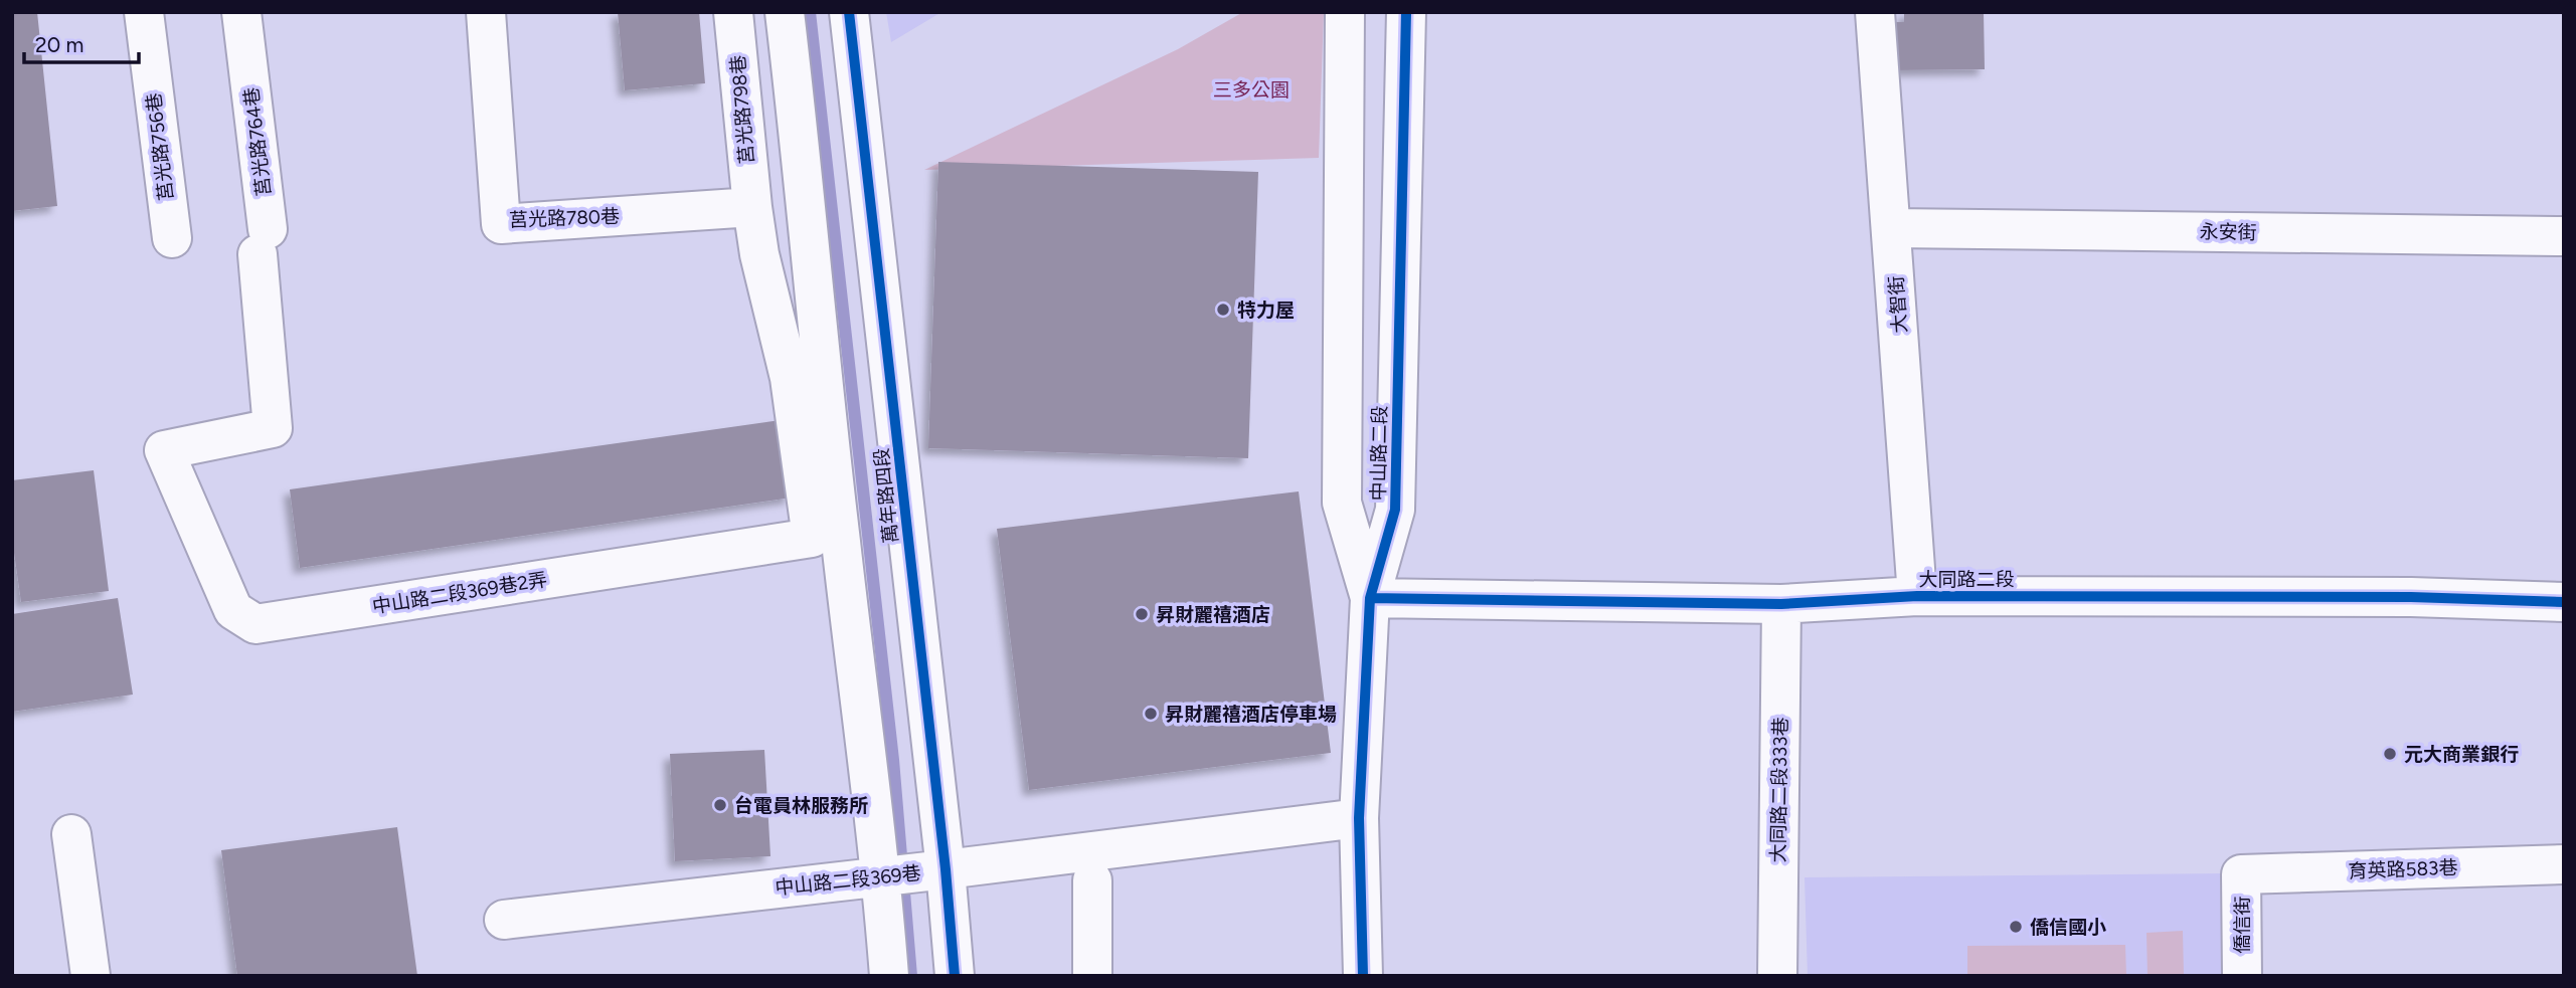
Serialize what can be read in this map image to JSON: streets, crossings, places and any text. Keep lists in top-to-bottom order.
{
  "streets": {
    "street": [
      "莒光路798巷",
      "莒光路764巷",
      "莒光路756巷",
      "莒光路780巷",
      "永安街",
      "大智街",
      "中山路二段",
      "萬年路四段",
      "大同路二段",
      "中山路二段369巷2弄",
      "大同路二段333巷",
      "育英路583巷",
      "中山路二段369巷",
      "僑信街"
    ]
  },
  "crossings": [
    ["莒光路798巷", "莒光路780巷"],
    ["莒光路798巷", "中山路二段369巷2弄"],
    ["莒光路764巷", "中山路二段369巷2弄"],
    ["莒光路780巷", "中山路二段369巷2弄"],
    ["永安街", "大智街"],
    ["大智街", "大同路二段"],
    ["中山路二段", "大同路二段"],
    ["中山路二段", "中山路二段369巷"],
    ["萬年路四段", "中山路二段369巷"],
    ["大同路二段", "大同路二段333巷"],
    ["育英路583巷", "僑信街"]
  ],
  "parks": ["三多公園"],
  "places": [
    "特力屋",
    "昇財麗禧酒店",
    "昇財麗禧酒店停車場",
    "元大商業銀行",
    "台電員林服務所",
    "僑信國小"
  ],
  "scale_bar": "20 m"
}
